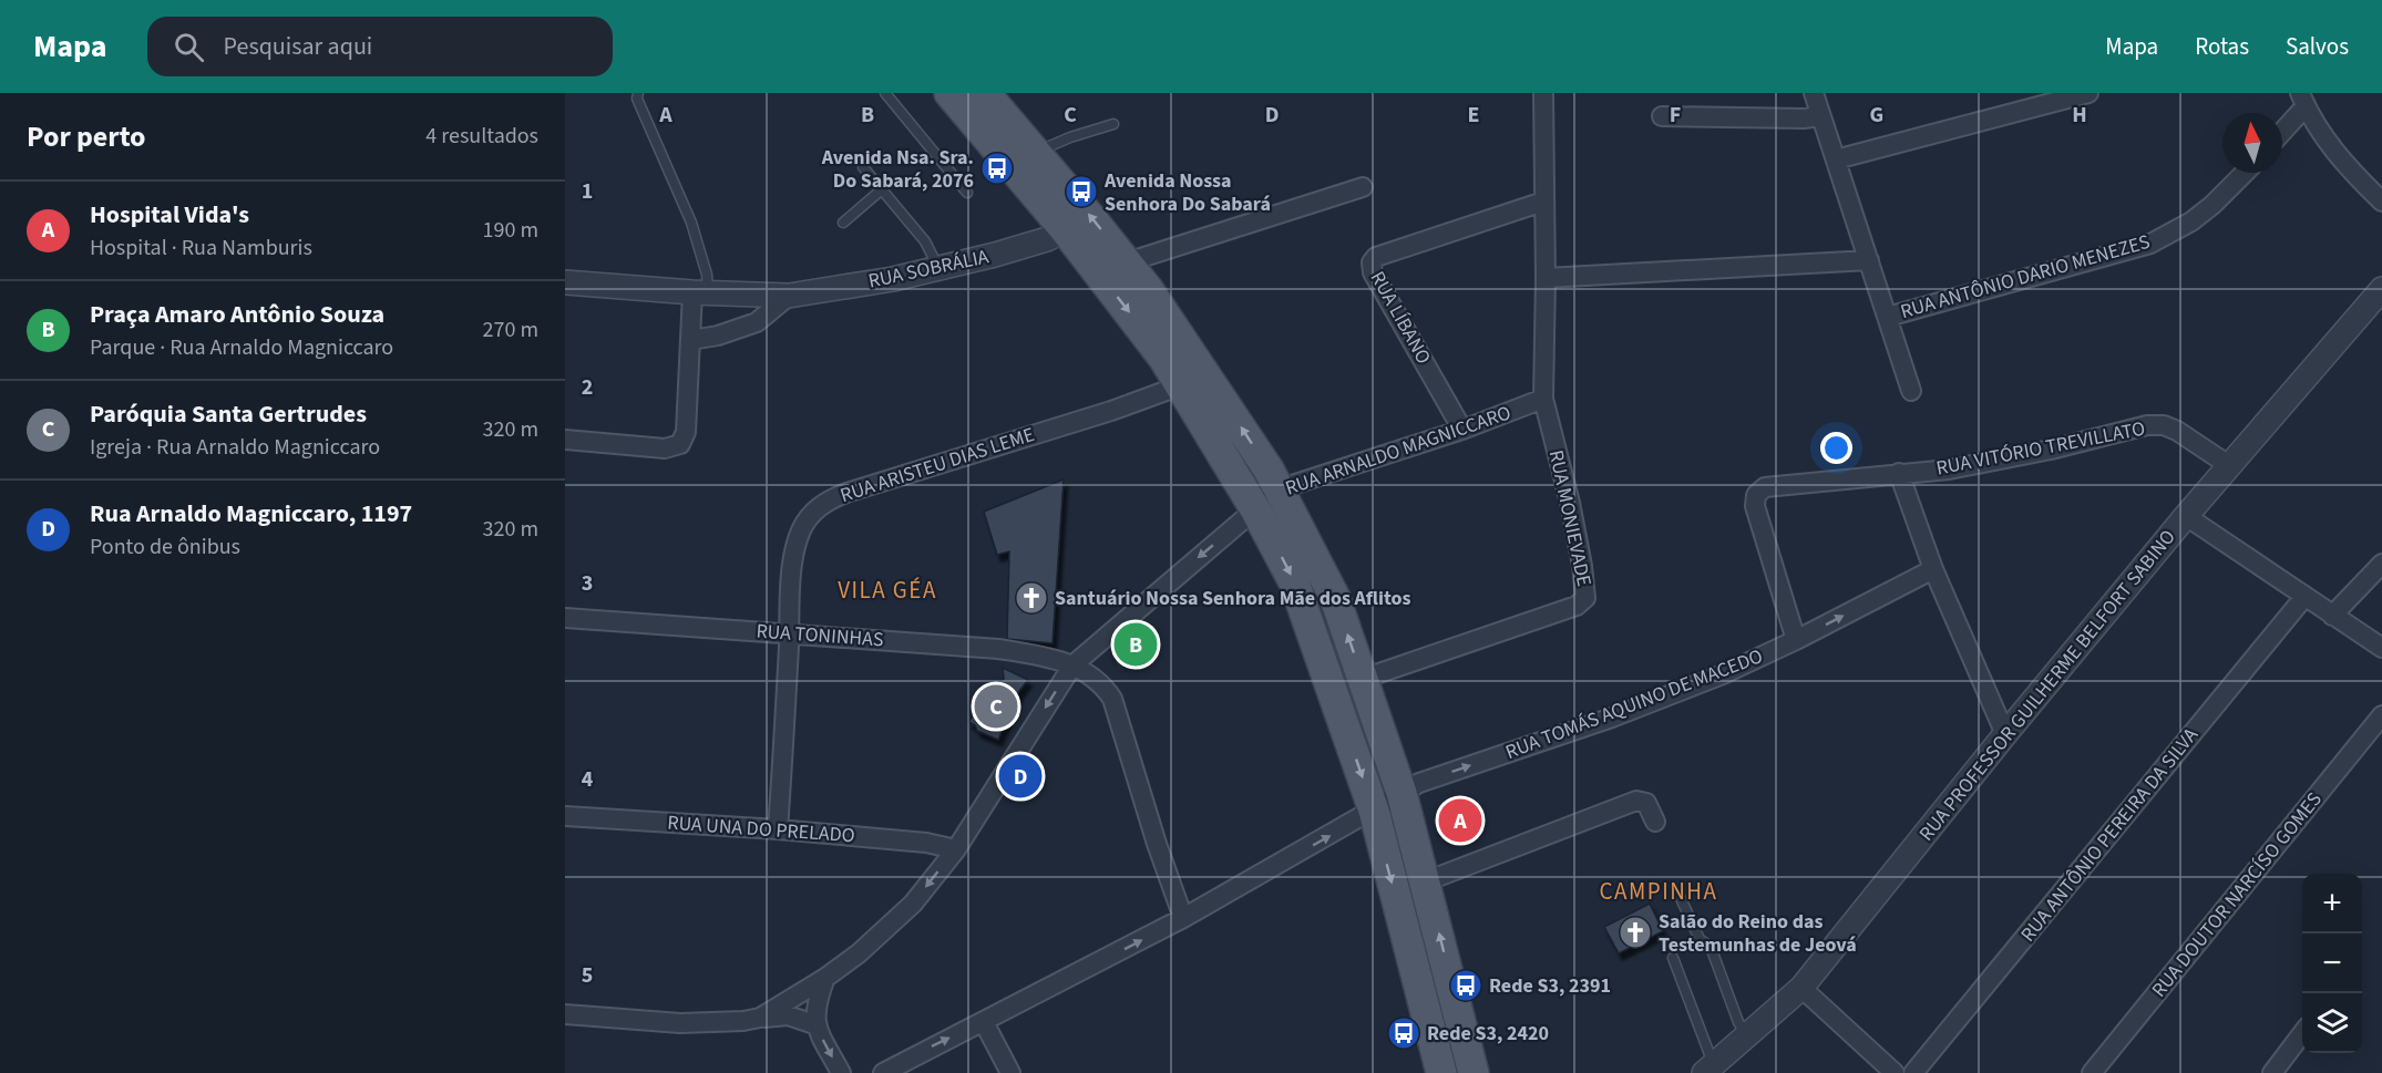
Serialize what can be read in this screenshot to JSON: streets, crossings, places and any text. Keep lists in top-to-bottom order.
{
  "streets": {
    "street": [
      "RUA SOBRÁLIA",
      "RUA ANTÔNIO DARIO MENEZES",
      "RUA LÍBANO",
      "RUA VITÓRIO TREVILLATO",
      "RUA ARNALDO MAGNICCARO",
      "RUA ARISTEU DIAS LEME",
      "RUA MONIEVADE",
      "RUA TONINHAS",
      "RUA PROFESSOR GUILHERME BELFORT SABINO",
      "RUA TOMÁS AQUINO DE MACEDO",
      "RUA UNA DO PRELADO",
      "RUA ANTÔNIO PEREIRA DA SILVA",
      "RUA DOUTOR NARCÍSO GOMES"
    ]
  },
  "crossings": [
    ["RUA LÍBANO", "RUA ARNALDO MAGNICCARO"],
    ["RUA LÍBANO", "RUA MONIEVADE"],
    ["RUA VITÓRIO TREVILLATO", "RUA PROFESSOR GUILHERME BELFORT SABINO"],
    ["RUA VITÓRIO TREVILLATO", "RUA TOMÁS AQUINO DE MACEDO"],
    ["RUA ARNALDO MAGNICCARO", "RUA MONIEVADE"],
    ["RUA ARNALDO MAGNICCARO", "RUA TONINHAS"],
    ["RUA ARNALDO MAGNICCARO", "RUA UNA DO PRELADO"],
    ["RUA ARISTEU DIAS LEME", "RUA TONINHAS"],
    ["RUA ARISTEU DIAS LEME", "RUA UNA DO PRELADO"],
    ["RUA TONINHAS", "RUA TOMÁS AQUINO DE MACEDO"]
  ],
  "one_way": ["RUA ARNALDO MAGNICCARO", "RUA TOMÁS AQUINO DE MACEDO"],
  "districts": ["VILA GÉA", "CAMPINHA"],
  "places": {
    "bus stop": [
      "Avenida Nsa. Sra. Do Sabará, 2076",
      "Avenida Nossa Senhora Do Sabará",
      "Rede S3, 2391",
      "Rede S3, 2420"
    ],
    "church": ["Santuário Nossa Senhora Mãe dos Aflitos", "Salão do Reino das Testemunhas de Jeová"]
  },
  "north": "top",
  "page": {
    "header": "Mapa",
    "search": "Pesquisar aqui",
    "nav": ["Mapa", "Rotas", "Salvos"],
    "heading": ["Por perto", "4 resultados"],
    "list": [
      {
        "mark": "A",
        "name": "Hospital Vida's",
        "note": "Hospital · Rua Namburis",
        "value": "190 m"
      },
      {
        "mark": "B",
        "name": "Praça Amaro Antônio Souza",
        "note": "Parque · Rua Arnaldo Magniccaro",
        "value": "270 m"
      },
      {
        "mark": "C",
        "name": "Paróquia Santa Gertrudes",
        "note": "Igreja · Rua Arnaldo Magniccaro",
        "value": "320 m"
      },
      {
        "mark": "D",
        "name": "Rua Arnaldo Magniccaro, 1197",
        "note": "Ponto de ônibus",
        "value": "320 m"
      }
    ],
    "pins": [
      "B",
      "C",
      "D",
      "A"
    ],
    "map_buttons": ["+", "−"]
  },
  "grid": {
    "columns": [
      "A",
      "B",
      "C",
      "D",
      "E",
      "F",
      "G",
      "H"
    ],
    "rows": [
      "1",
      "2",
      "3",
      "4",
      "5"
    ]
  }
}
